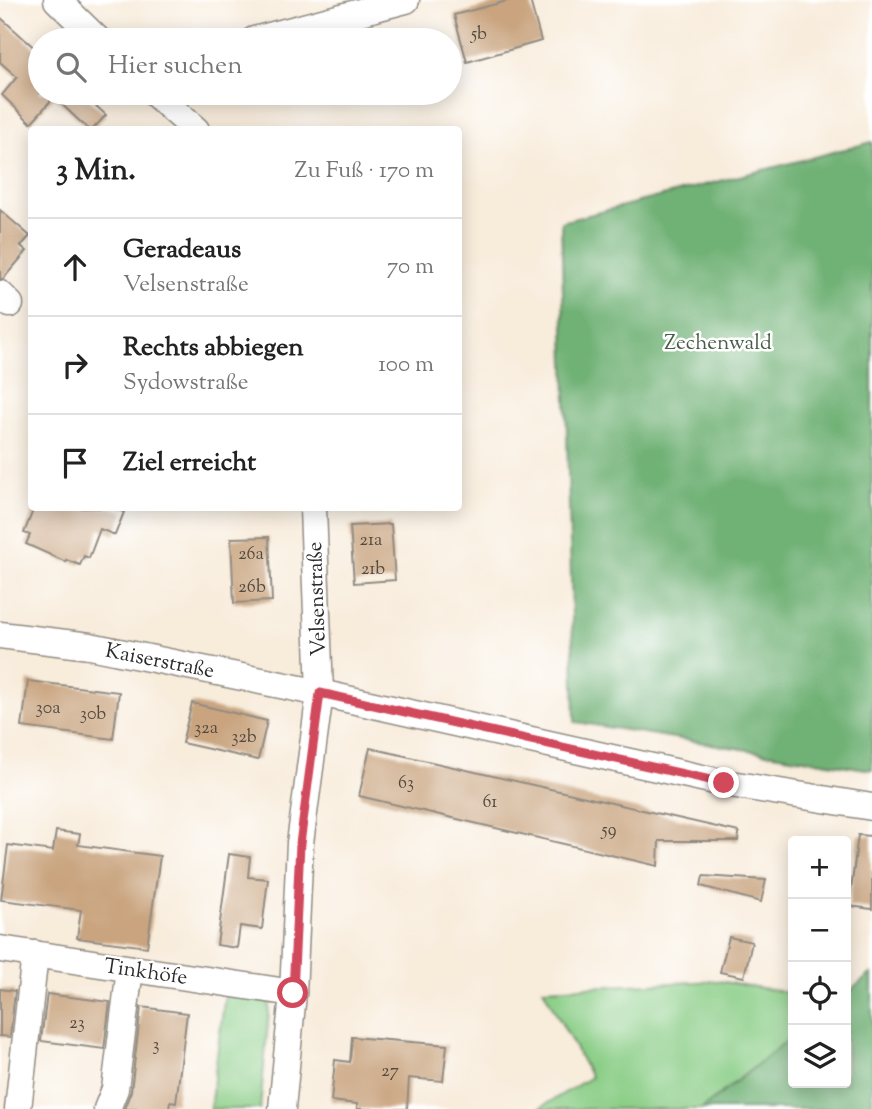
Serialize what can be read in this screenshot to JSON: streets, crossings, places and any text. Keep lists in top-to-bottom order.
{
  "streets": {
    "street": ["Velsenstraße", "Kaiserstraße", "Tinkhöfe"]
  },
  "crossings": [
    ["Velsenstraße", "Kaiserstraße"],
    ["Velsenstraße", "Tinkhöfe"]
  ],
  "parks": ["Zechenwald"],
  "house_numbers": [
    "5b",
    "21a",
    "26a",
    "21b",
    "26b",
    "30a",
    "30b",
    "32a",
    "32b",
    "63",
    "61",
    "59",
    "23",
    "3",
    "27"
  ],
  "page": {
    "search": "Hier suchen",
    "heading": ["3 Min.", "Zu Fuß · 170 m"],
    "list": [
      ["Geradeaus", "Velsenstraße", "70 m"],
      ["Rechts abbiegen", "Sydowstraße", "100 m"],
      "Ziel erreicht"
    ],
    "map_buttons": ["+", "−"]
  }
}
